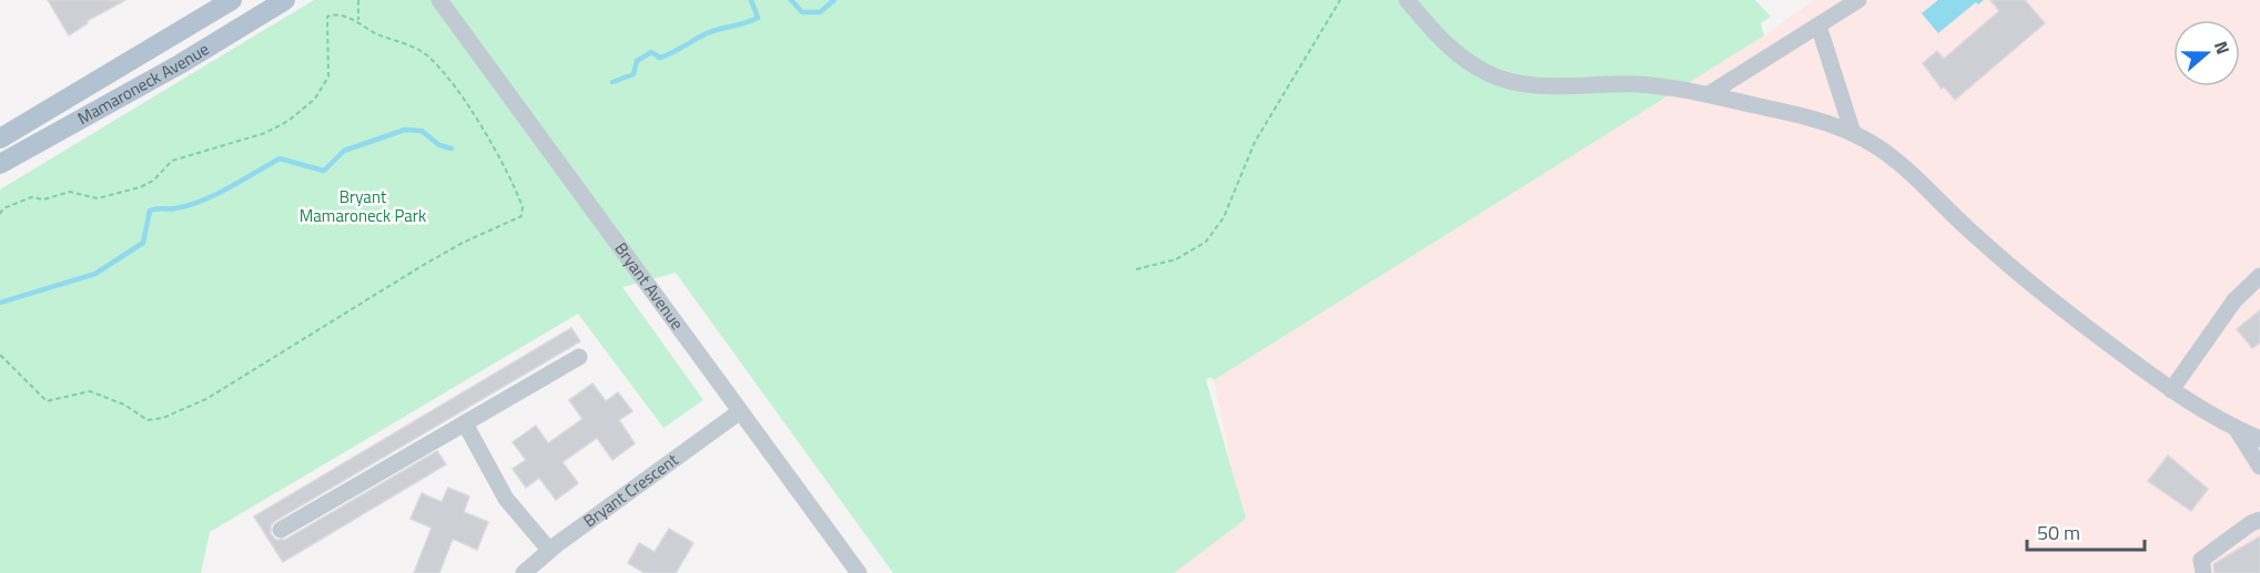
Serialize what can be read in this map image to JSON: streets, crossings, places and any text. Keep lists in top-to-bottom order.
{
  "streets": {
    "main road": ["Mamaroneck Avenue"],
    "street": ["Bryant Avenue", "Bryant Crescent"]
  },
  "crossings": [
    ["Bryant Avenue", "Bryant Crescent"]
  ],
  "parks": ["Bryant Mamaroneck Park"],
  "scale_bar": "50 m",
  "north": "right"
}
